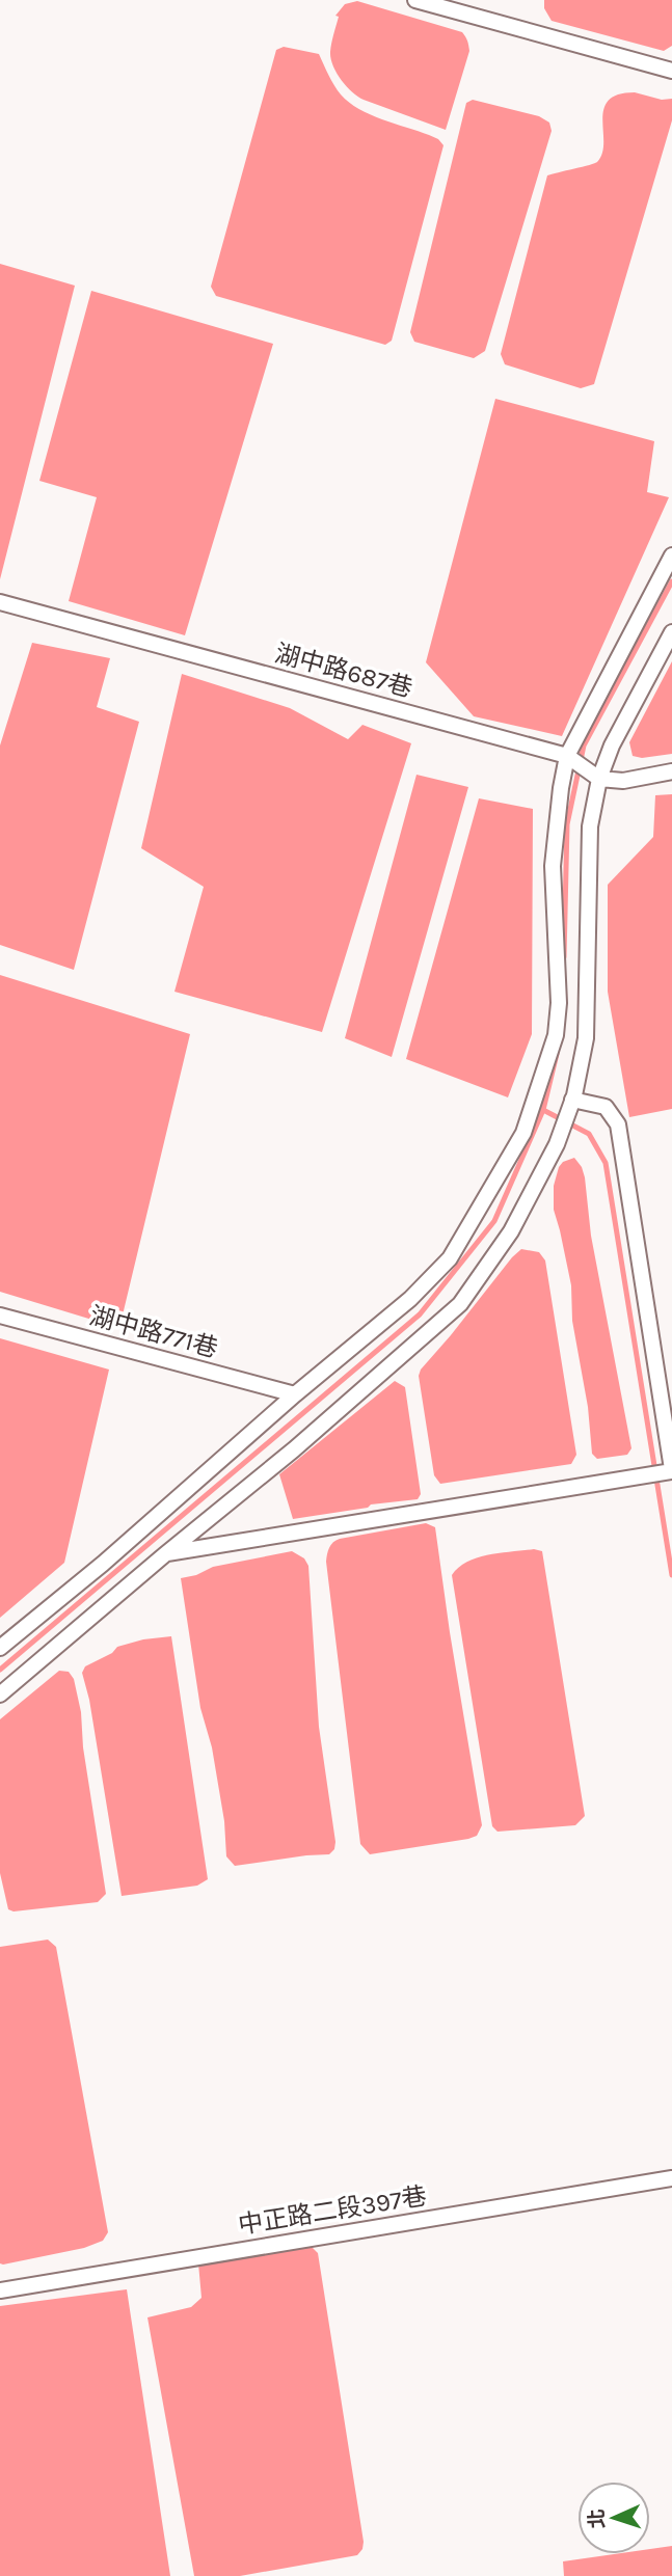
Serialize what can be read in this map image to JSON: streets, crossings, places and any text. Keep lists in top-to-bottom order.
{
  "streets": {
    "street": ["湖中路687巷", "湖中路771巷", "中正路二段397巷"]
  },
  "north": "left"
}
